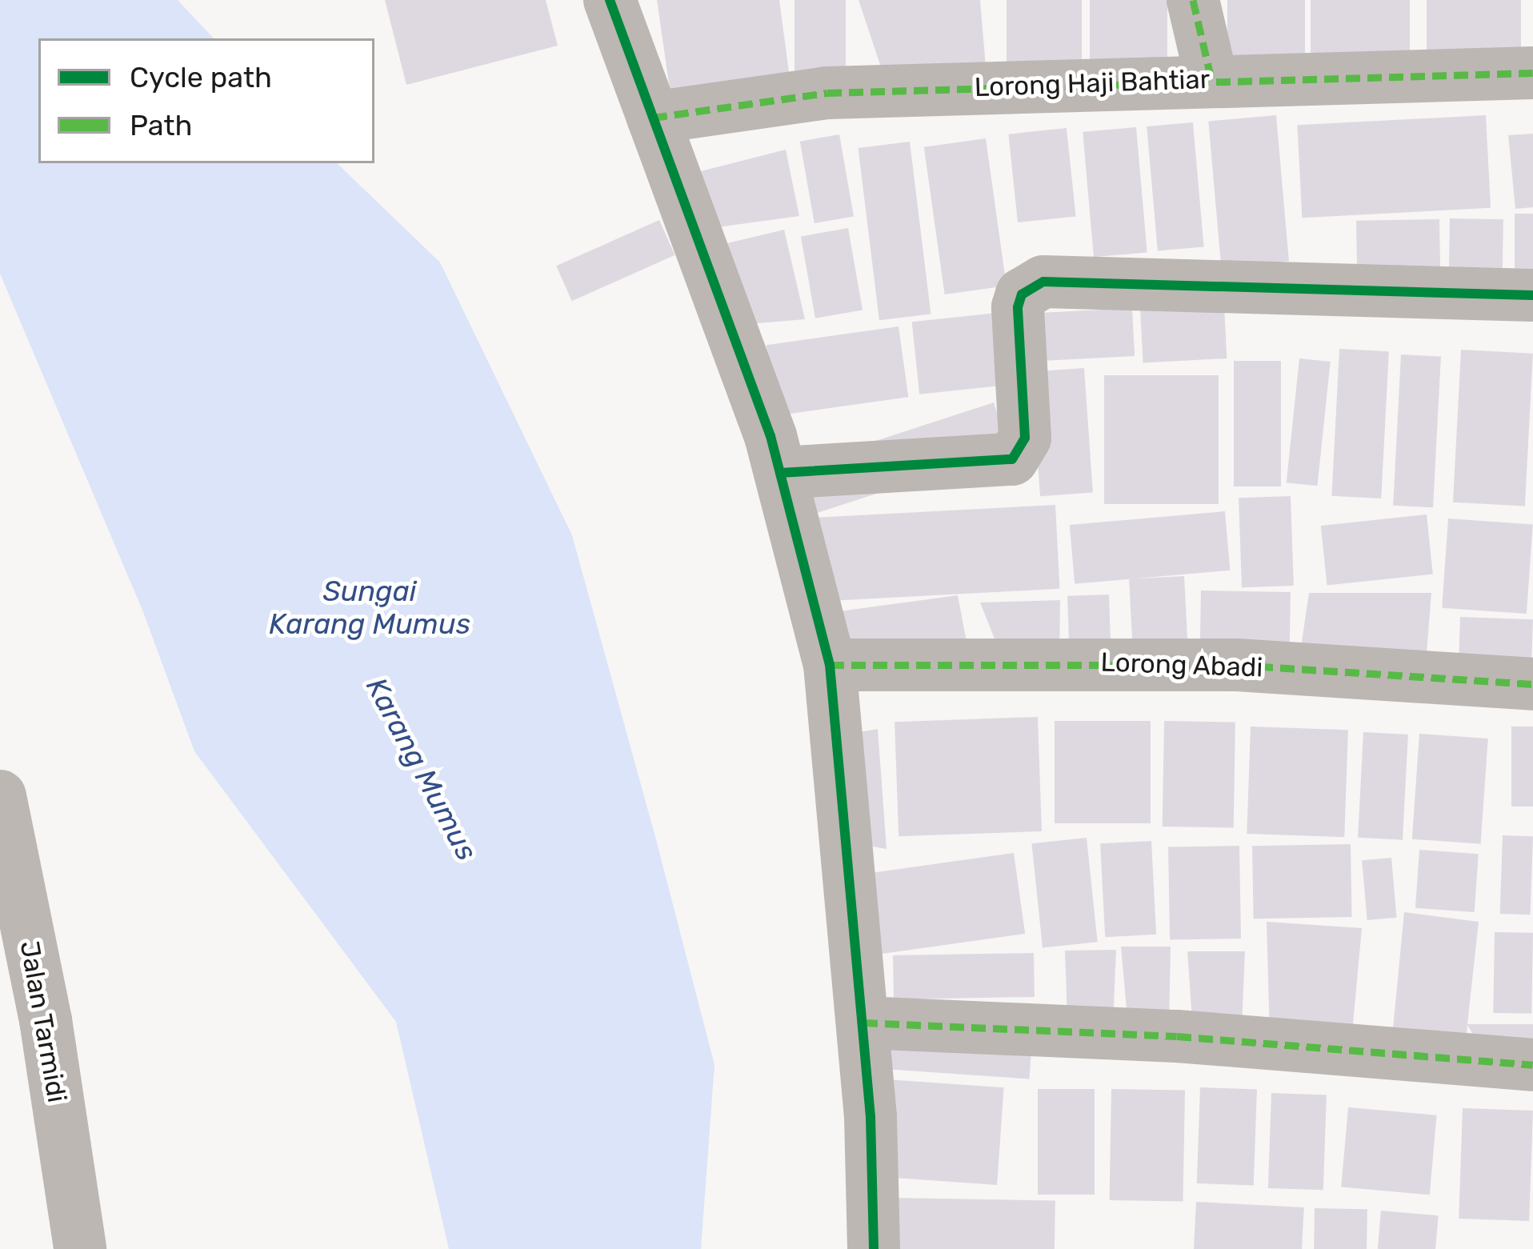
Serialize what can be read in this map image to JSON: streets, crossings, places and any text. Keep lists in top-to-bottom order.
{
  "streets": {
    "street": ["Lorong Haji Bahtiar", "Lorong Abadi", "Jalan Tarmidi"]
  },
  "water": ["Sungai Karang Mumus", "Karang Mumus"],
  "legend": ["Cycle path", "Path"]
}
